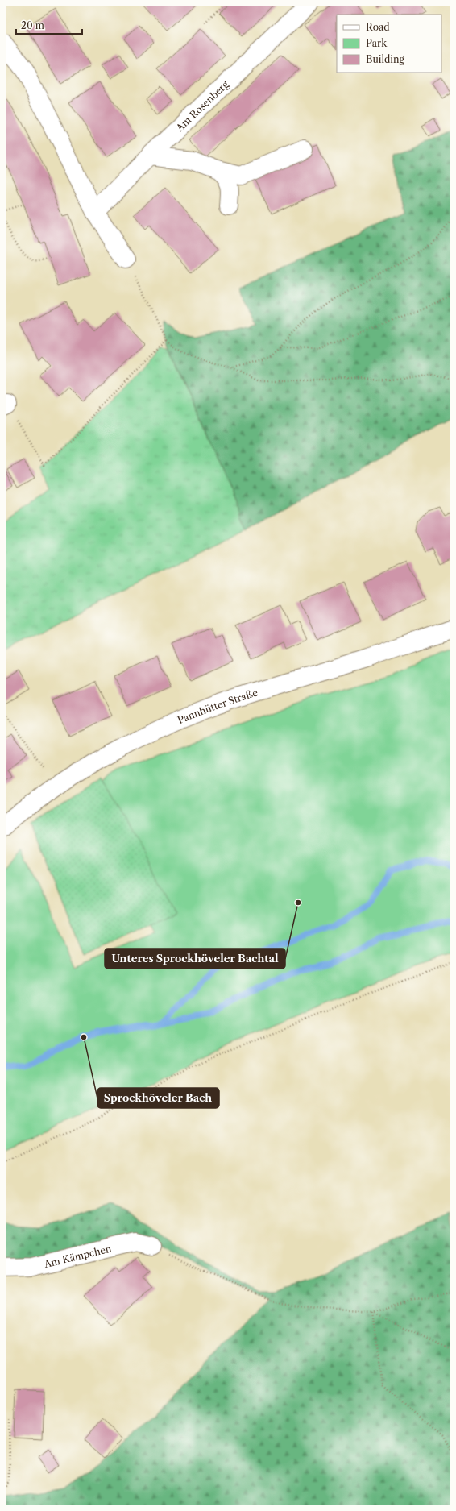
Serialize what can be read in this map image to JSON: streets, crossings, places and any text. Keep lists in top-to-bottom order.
{
  "streets": {
    "street": ["Am Rosenberg", "Pannhütter Straße", "Am Kämpchen"]
  },
  "places": ["Unteres Sprockhöveler Bachtal", "Sprockhöveler Bach"],
  "legend": ["Road", "Park", "Building"],
  "scale_bar": "20 m"
}
